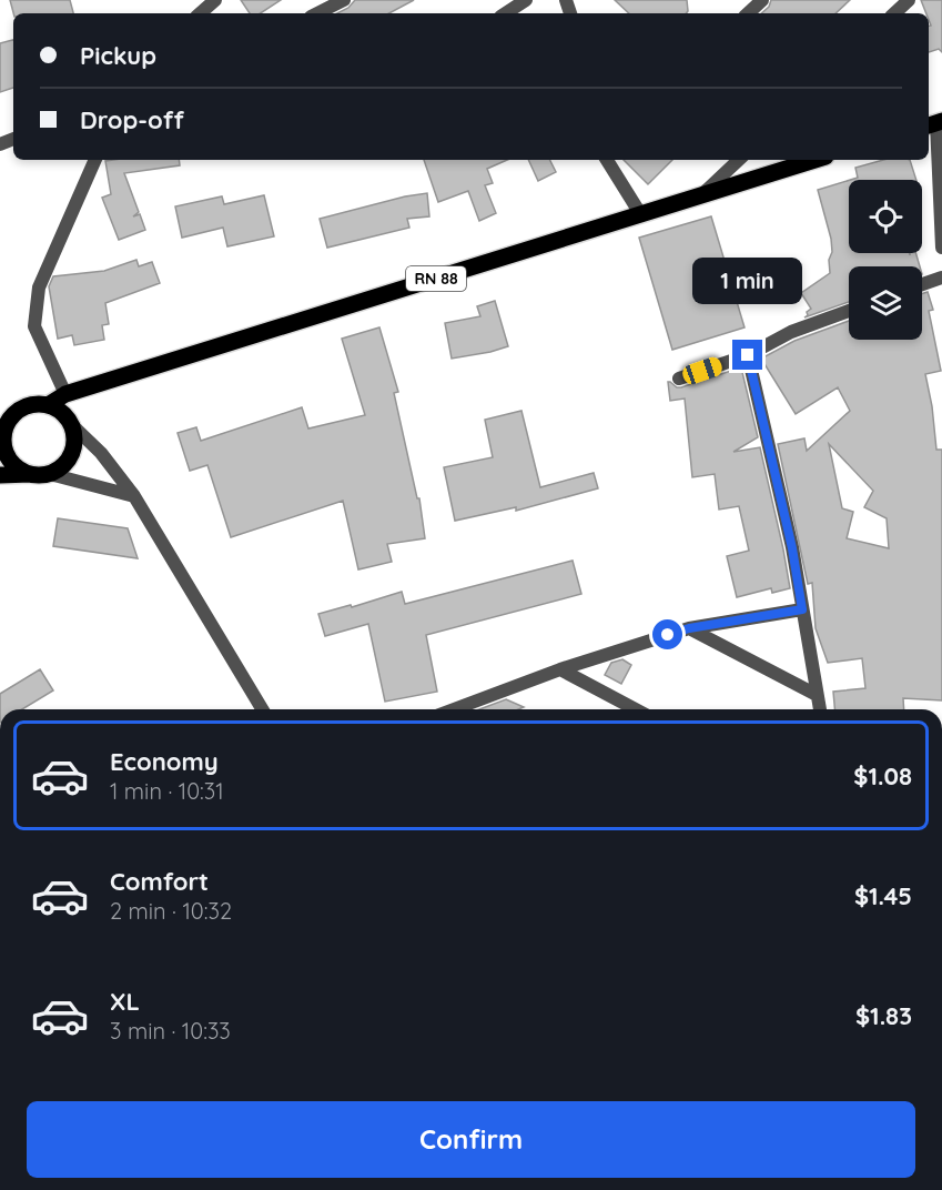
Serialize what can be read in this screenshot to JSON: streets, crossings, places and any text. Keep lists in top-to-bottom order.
{
  "streets": {
    "main road": ["RN 88"]
  },
  "page": {
    "banner": ["Pickup", "Drop-off"],
    "bubble": "1 min",
    "list": [
      {
        "name": "Economy",
        "note": "1 min · 10:31",
        "value": "$1.08"
      },
      {
        "name": "Comfort",
        "note": "2 min · 10:32",
        "value": "$1.45"
      },
      {
        "name": "XL",
        "note": "3 min · 10:33",
        "value": "$1.83"
      }
    ],
    "buttons": "Confirm"
  }
}
